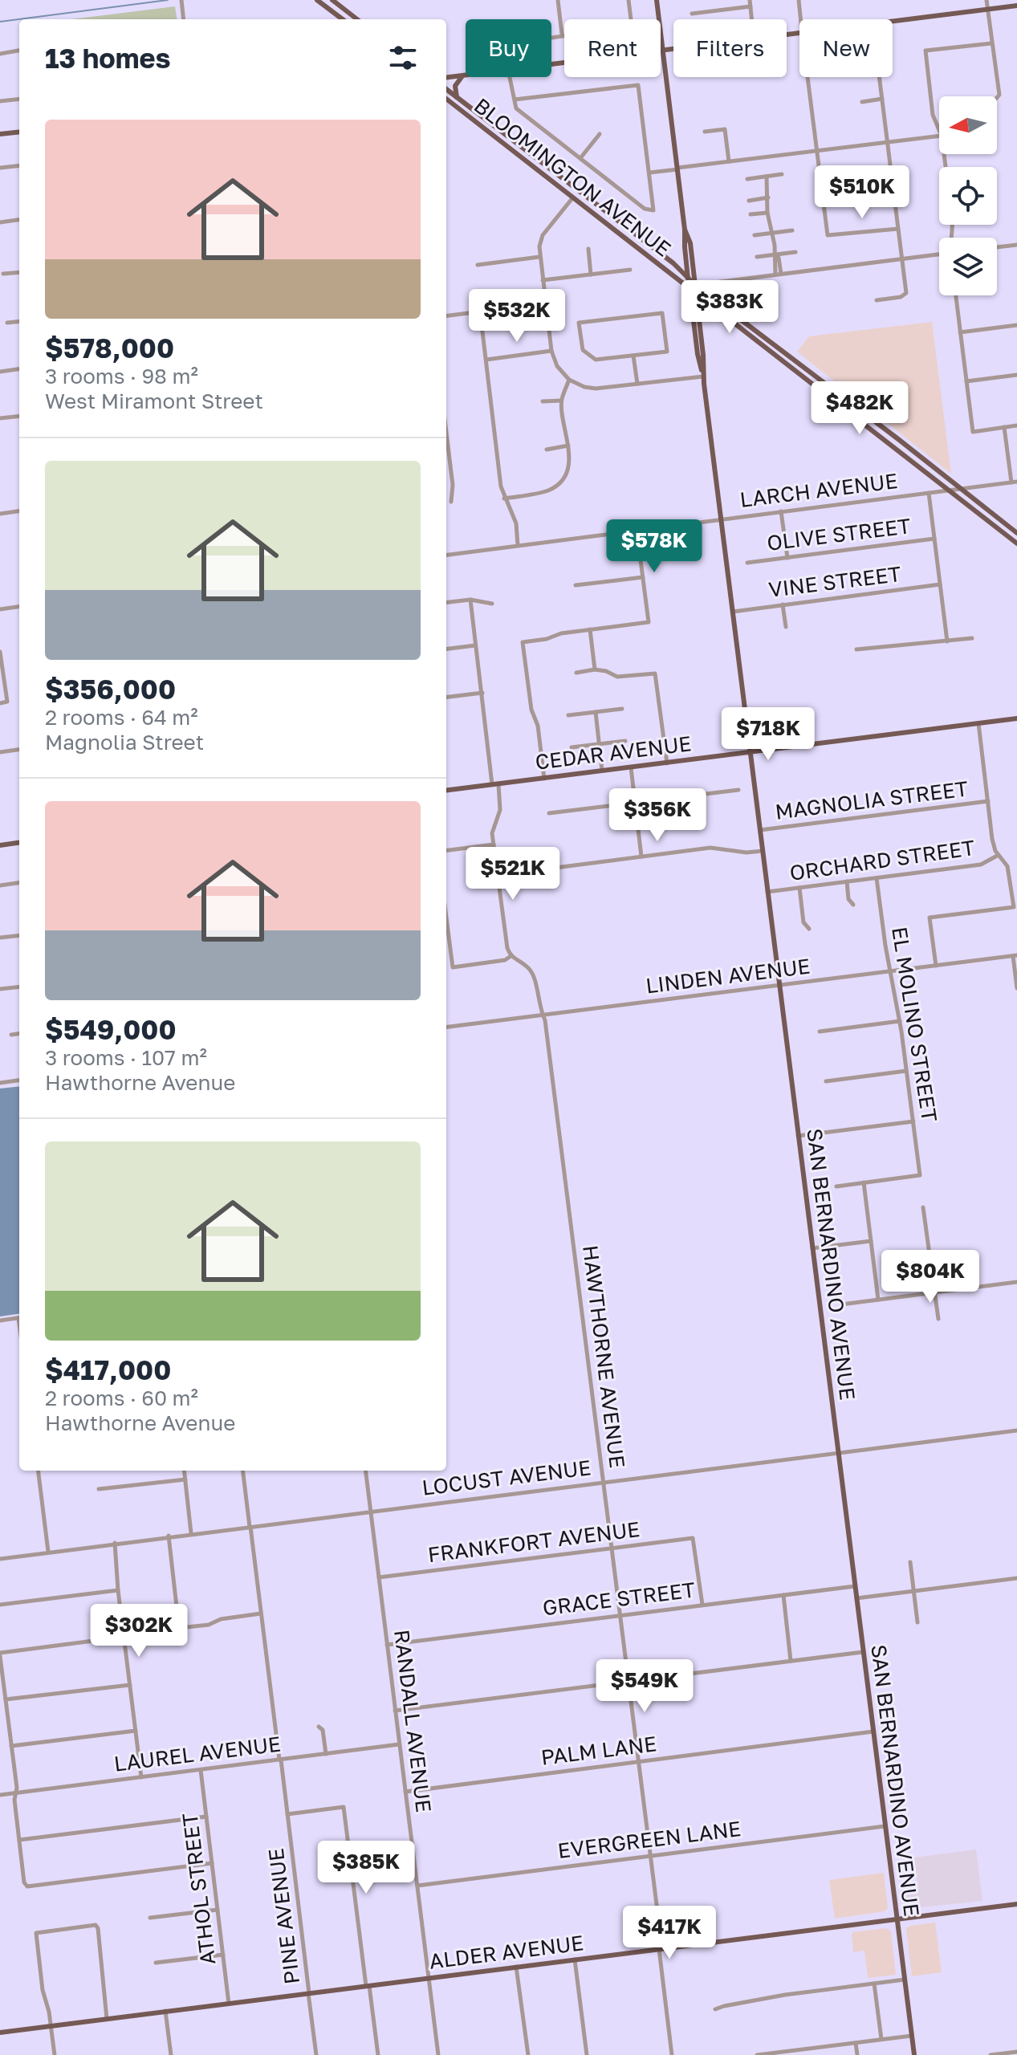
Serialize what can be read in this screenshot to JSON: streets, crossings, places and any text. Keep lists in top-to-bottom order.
{
  "streets": {
    "main road": [
      "BLOOMINGTON AVENUE",
      "CEDAR AVENUE",
      "SAN BERNARDINO AVENUE",
      "ALDER AVENUE"
    ],
    "street": [
      "LARCH AVENUE",
      "OLIVE STREET",
      "VINE STREET",
      "MAGNOLIA STREET",
      "ORCHARD STREET",
      "LINDEN AVENUE",
      "EL MOLINO STREET",
      "HAWTHORNE AVENUE",
      "LOCUST AVENUE",
      "FRANKFORT AVENUE",
      "GRACE STREET",
      "RANDALL AVENUE",
      "PALM LANE",
      "LAUREL AVENUE",
      "EVERGREEN LANE",
      "ATHOL STREET",
      "PINE AVENUE"
    ]
  },
  "crossings": [
    ["BLOOMINGTON AVENUE", "LARCH AVENUE"],
    ["LARCH AVENUE", "SAN BERNARDINO AVENUE"],
    ["VINE STREET", "SAN BERNARDINO AVENUE"],
    ["CEDAR AVENUE", "SAN BERNARDINO AVENUE"],
    ["MAGNOLIA STREET", "SAN BERNARDINO AVENUE"],
    ["ORCHARD STREET", "EL MOLINO STREET"],
    ["ORCHARD STREET", "SAN BERNARDINO AVENUE"],
    ["LINDEN AVENUE", "EL MOLINO STREET"],
    ["LINDEN AVENUE", "SAN BERNARDINO AVENUE"],
    ["LINDEN AVENUE", "HAWTHORNE AVENUE"],
    ["SAN BERNARDINO AVENUE", "LOCUST AVENUE"],
    ["SAN BERNARDINO AVENUE", "GRACE STREET"],
    ["SAN BERNARDINO AVENUE", "PALM LANE"],
    ["SAN BERNARDINO AVENUE", "EVERGREEN LANE"],
    ["SAN BERNARDINO AVENUE", "ALDER AVENUE"],
    ["HAWTHORNE AVENUE", "LOCUST AVENUE"],
    ["HAWTHORNE AVENUE", "FRANKFORT AVENUE"],
    ["HAWTHORNE AVENUE", "GRACE STREET"],
    ["HAWTHORNE AVENUE", "PALM LANE"],
    ["HAWTHORNE AVENUE", "EVERGREEN LANE"],
    ["HAWTHORNE AVENUE", "ALDER AVENUE"],
    ["LOCUST AVENUE", "RANDALL AVENUE"],
    ["LOCUST AVENUE", "PINE AVENUE"],
    ["FRANKFORT AVENUE", "GRACE STREET"],
    ["FRANKFORT AVENUE", "RANDALL AVENUE"],
    ["GRACE STREET", "RANDALL AVENUE"],
    ["RANDALL AVENUE", "PALM LANE"],
    ["RANDALL AVENUE", "LAUREL AVENUE"],
    ["RANDALL AVENUE", "EVERGREEN LANE"],
    ["RANDALL AVENUE", "ALDER AVENUE"],
    ["LAUREL AVENUE", "ATHOL STREET"],
    ["LAUREL AVENUE", "PINE AVENUE"],
    ["ATHOL STREET", "ALDER AVENUE"],
    ["PINE AVENUE", "ALDER AVENUE"]
  ],
  "north": "left",
  "page": {
    "chip": [
      "Buy",
      "Rent",
      "Filters",
      "New"
    ],
    "heading": "13 homes",
    "list": [
      {
        "name": "$578,000",
        "note": "3 rooms · 98 m² · West Miramont Street"
      },
      {
        "name": "$356,000",
        "note": "2 rooms · 64 m² · Magnolia Street"
      },
      {
        "name": "$549,000",
        "note": "3 rooms · 107 m² · Hawthorne Avenue"
      },
      {
        "name": "$417,000",
        "note": "2 rooms · 60 m² · Hawthorne Avenue"
      }
    ],
    "price": [
      "$510K",
      "$383K",
      "$532K",
      "$482K",
      "$578K",
      "$718K",
      "$356K",
      "$521K",
      "$804K",
      "$302K",
      "$549K",
      "$385K",
      "$417K"
    ]
  }
}
